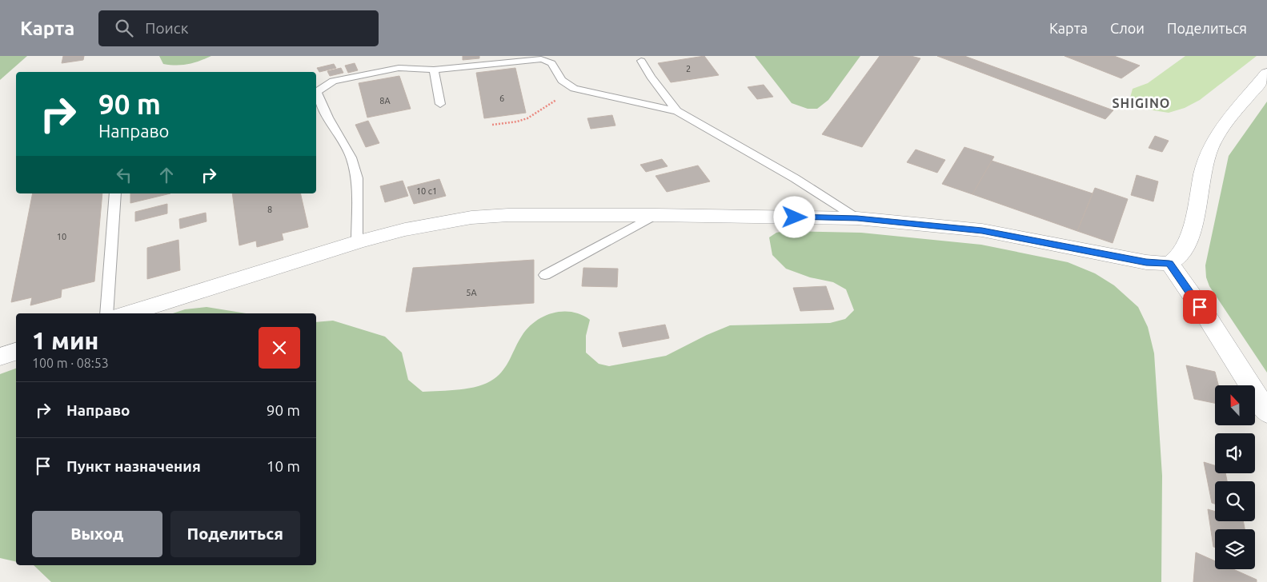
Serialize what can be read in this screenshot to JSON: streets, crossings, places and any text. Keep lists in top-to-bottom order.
{
  "districts": ["SHIGINO"],
  "house_numbers": [
    "2",
    "6",
    "8А",
    "10 с1",
    "8",
    "10",
    "5А"
  ],
  "north": "top",
  "page": {
    "header": "Карта",
    "search": "Поиск",
    "nav": ["Карта", "Слои", "Поделиться"],
    "turn": ["90 m", "Направо"],
    "heading": ["1 мин", "100 m · 08:53"],
    "list": [
      {
        "name": "Направо",
        "value": "90 m"
      },
      {
        "name": "Пункт назначения",
        "value": "10 m"
      }
    ],
    "buttons": ["Выход", "Поделиться"]
  }
}
